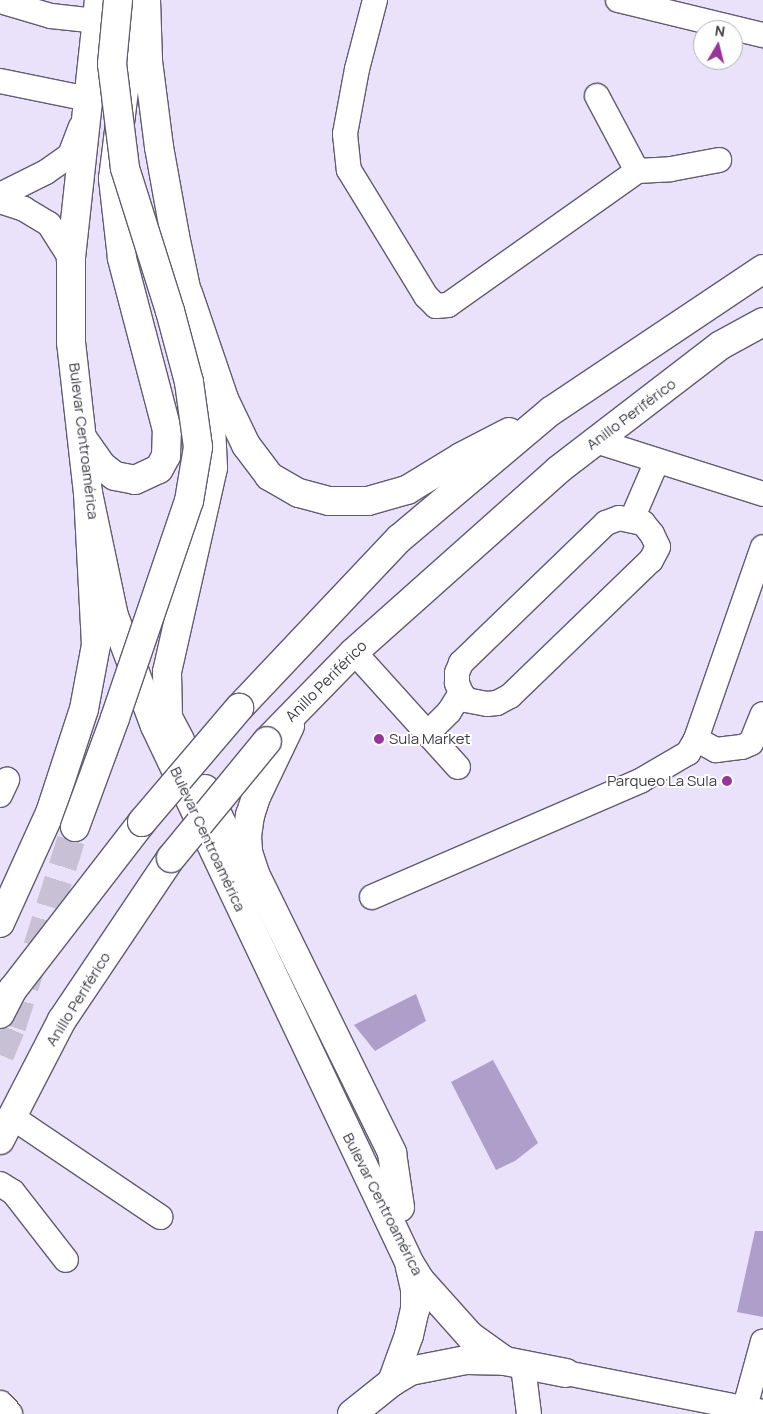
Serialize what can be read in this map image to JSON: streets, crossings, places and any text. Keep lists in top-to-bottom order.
{
  "streets": {
    "main road": ["Anillo Periférico", "Bulevar Centroamérica"]
  },
  "places": ["Sula Market", "Parqueo La Sula"],
  "north": "top"
}
